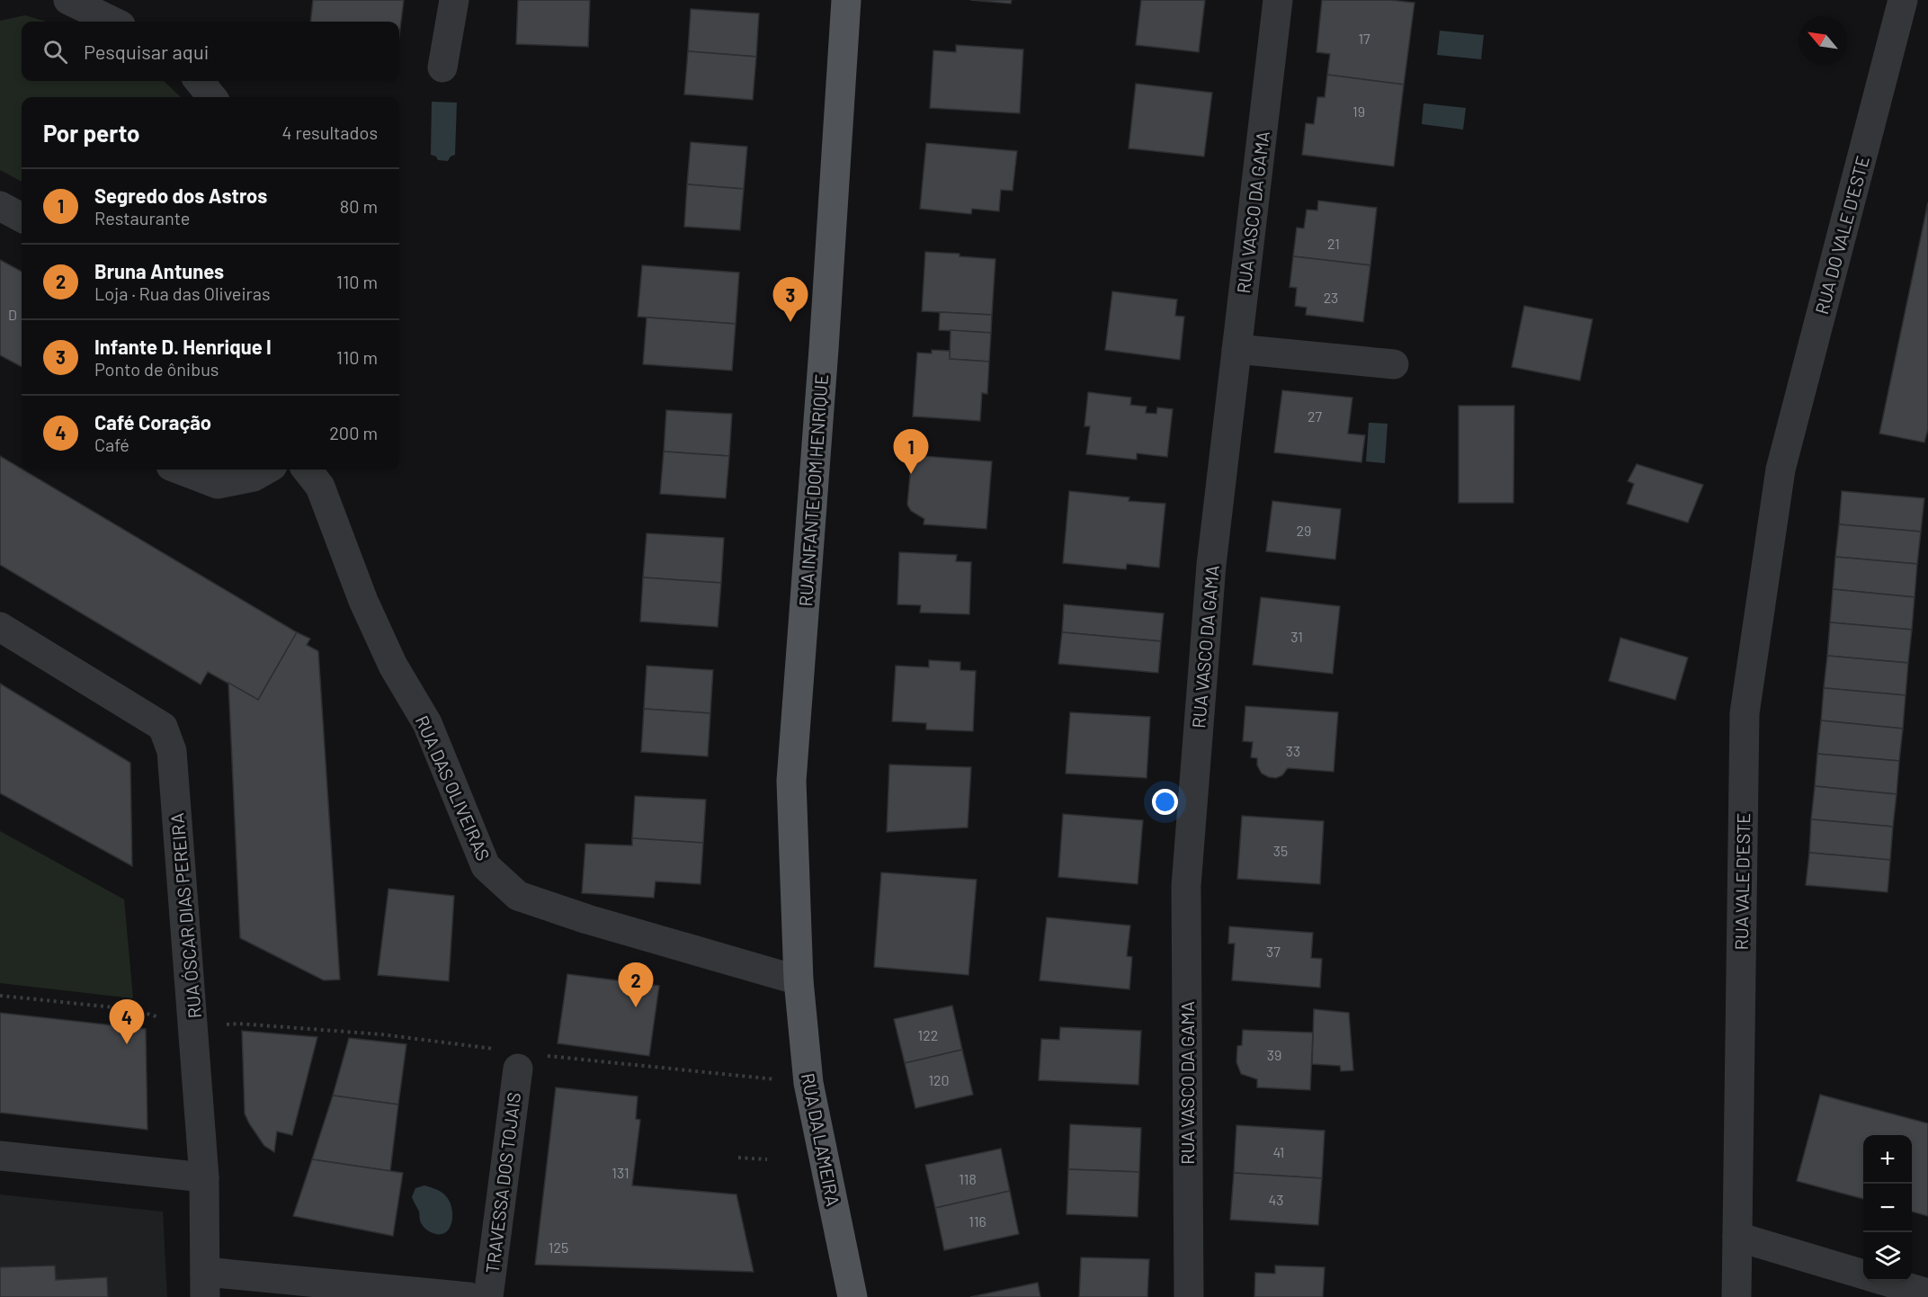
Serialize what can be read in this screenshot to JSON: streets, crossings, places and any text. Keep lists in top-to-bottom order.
{
  "streets": {
    "main road": ["RUA INFANTE DOM HENRIQUE", "RUA DA LAMEIRA"],
    "street": [
      "RUA VASCO DA GAMA",
      "RUA DO VALE D'ESTE",
      "RUA DAS OLIVEIRAS",
      "RUA VALE D'ESTE",
      "RUA ÓSCAR DIAS PEREIRA",
      "TRAVESSA DOS TOJAIS"
    ]
  },
  "crossings": [
    ["RUA DO VALE D'ESTE", "RUA VALE D'ESTE"],
    ["RUA INFANTE DOM HENRIQUE", "RUA DAS OLIVEIRAS"],
    ["RUA INFANTE DOM HENRIQUE", "RUA DA LAMEIRA"],
    ["RUA DAS OLIVEIRAS", "RUA DA LAMEIRA"]
  ],
  "house_numbers": [
    "17",
    "19",
    "21",
    "23",
    "D",
    "27",
    "29",
    "31",
    "33",
    "35",
    "37",
    "122",
    "39",
    "120",
    "41",
    "131",
    "118",
    "43",
    "116",
    "125"
  ],
  "north": "top left",
  "page": {
    "search": "Pesquisar aqui",
    "heading": ["Por perto", "4 resultados"],
    "list": [
      {
        "mark": "1",
        "name": "Segredo dos Astros",
        "note": "Restaurante",
        "value": "80 m"
      },
      {
        "mark": "2",
        "name": "Bruna Antunes",
        "note": "Loja · Rua das Oliveiras",
        "value": "110 m"
      },
      {
        "mark": "3",
        "name": "Infante D. Henrique I",
        "note": "Ponto de ônibus",
        "value": "110 m"
      },
      {
        "mark": "4",
        "name": "Café Coração",
        "note": "Café",
        "value": "200 m"
      }
    ],
    "pins": [
      "3",
      "1",
      "2",
      "4"
    ],
    "map_buttons": ["+", "−"]
  }
}
